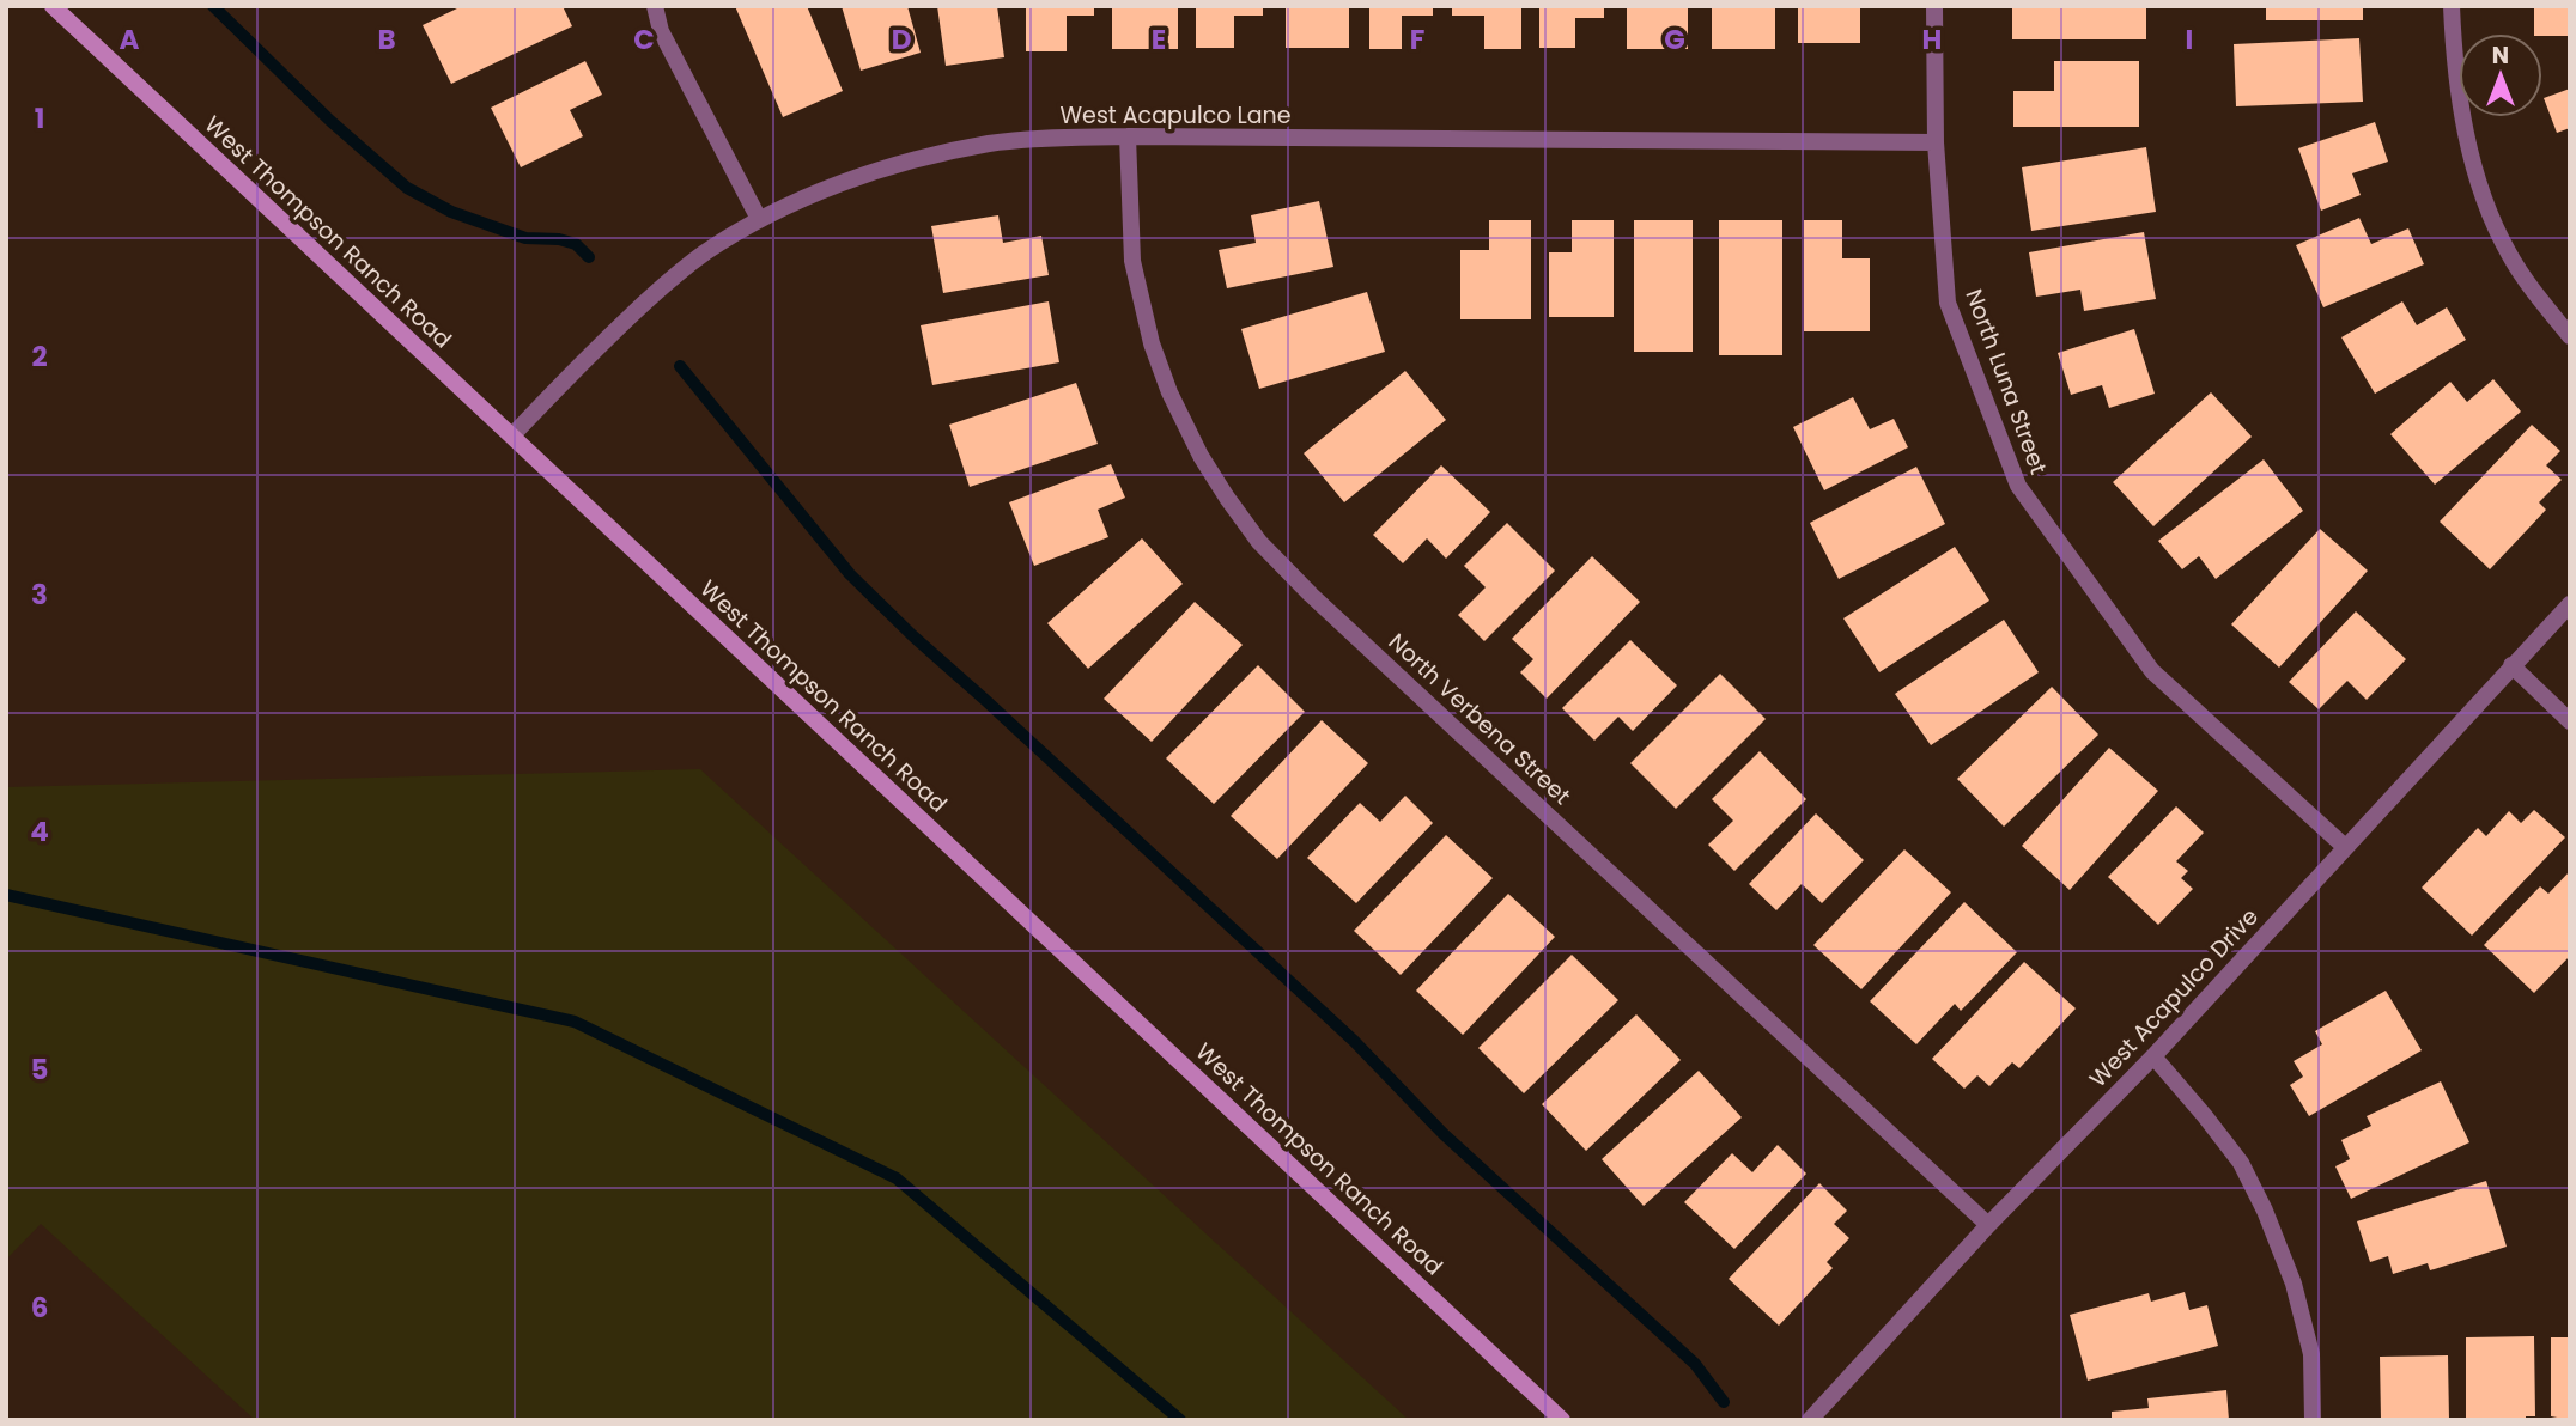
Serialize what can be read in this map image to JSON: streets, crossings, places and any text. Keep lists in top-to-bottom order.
{
  "streets": {
    "main road": ["West Thompson Ranch Road"],
    "street": [
      "West Acapulco Lane",
      "North Luna Street",
      "North Verbena Street",
      "West Acapulco Drive"
    ]
  },
  "crossings": [
    ["West Acapulco Lane", "West Thompson Ranch Road"],
    ["West Acapulco Lane", "North Luna Street"],
    ["West Acapulco Lane", "North Verbena Street"],
    ["North Luna Street", "West Acapulco Drive"],
    ["North Verbena Street", "West Acapulco Drive"]
  ],
  "north": "top",
  "grid": {
    "columns": [
      "A",
      "B",
      "C",
      "D",
      "E",
      "F",
      "G",
      "H",
      "I"
    ],
    "rows": [
      "1",
      "2",
      "3",
      "4",
      "5",
      "6"
    ]
  }
}
